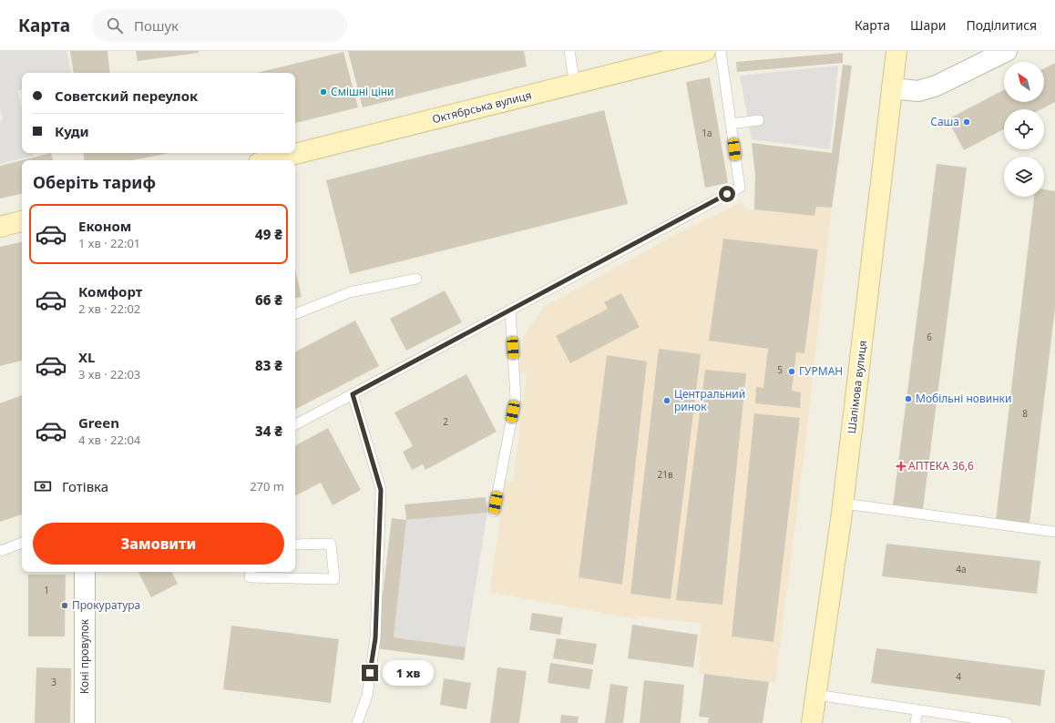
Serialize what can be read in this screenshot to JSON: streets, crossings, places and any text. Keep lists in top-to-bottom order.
{
  "streets": {
    "main road": ["Октябрська вулиця", "Шалімова вулиця"],
    "street": ["Коні провулок"]
  },
  "places": {
    "other": [
      "Смішні ціни",
      "Саша",
      "ГУРМАН",
      "Мобільні новинки",
      "Центральний ринок",
      "Прокуратура"
    ],
    "health": ["АПТЕКА 36,6"]
  },
  "house_numbers": [
    "1а",
    "6",
    "5",
    "8",
    "2",
    "21в",
    "4а",
    "1",
    "4",
    "3"
  ],
  "north": "top left",
  "page": {
    "header": "Карта",
    "search": "Пошук",
    "nav": ["Карта", "Шари", "Поділитися"],
    "banner": ["Советский переулок", "Куди"],
    "heading": "Оберіть тариф",
    "list": [
      {
        "name": "Економ",
        "note": "1 хв · 22:01",
        "value": "49 ₴"
      },
      {
        "name": "Комфорт",
        "note": "2 хв · 22:02",
        "value": "66 ₴"
      },
      {
        "name": "XL",
        "note": "3 хв · 22:03",
        "value": "83 ₴"
      },
      {
        "name": "Green",
        "note": "4 хв · 22:04",
        "value": "34 ₴"
      }
    ],
    "pay": ["Готівка", "270 m"],
    "buttons": "Замовити",
    "bubble": "1 хв"
  }
}
